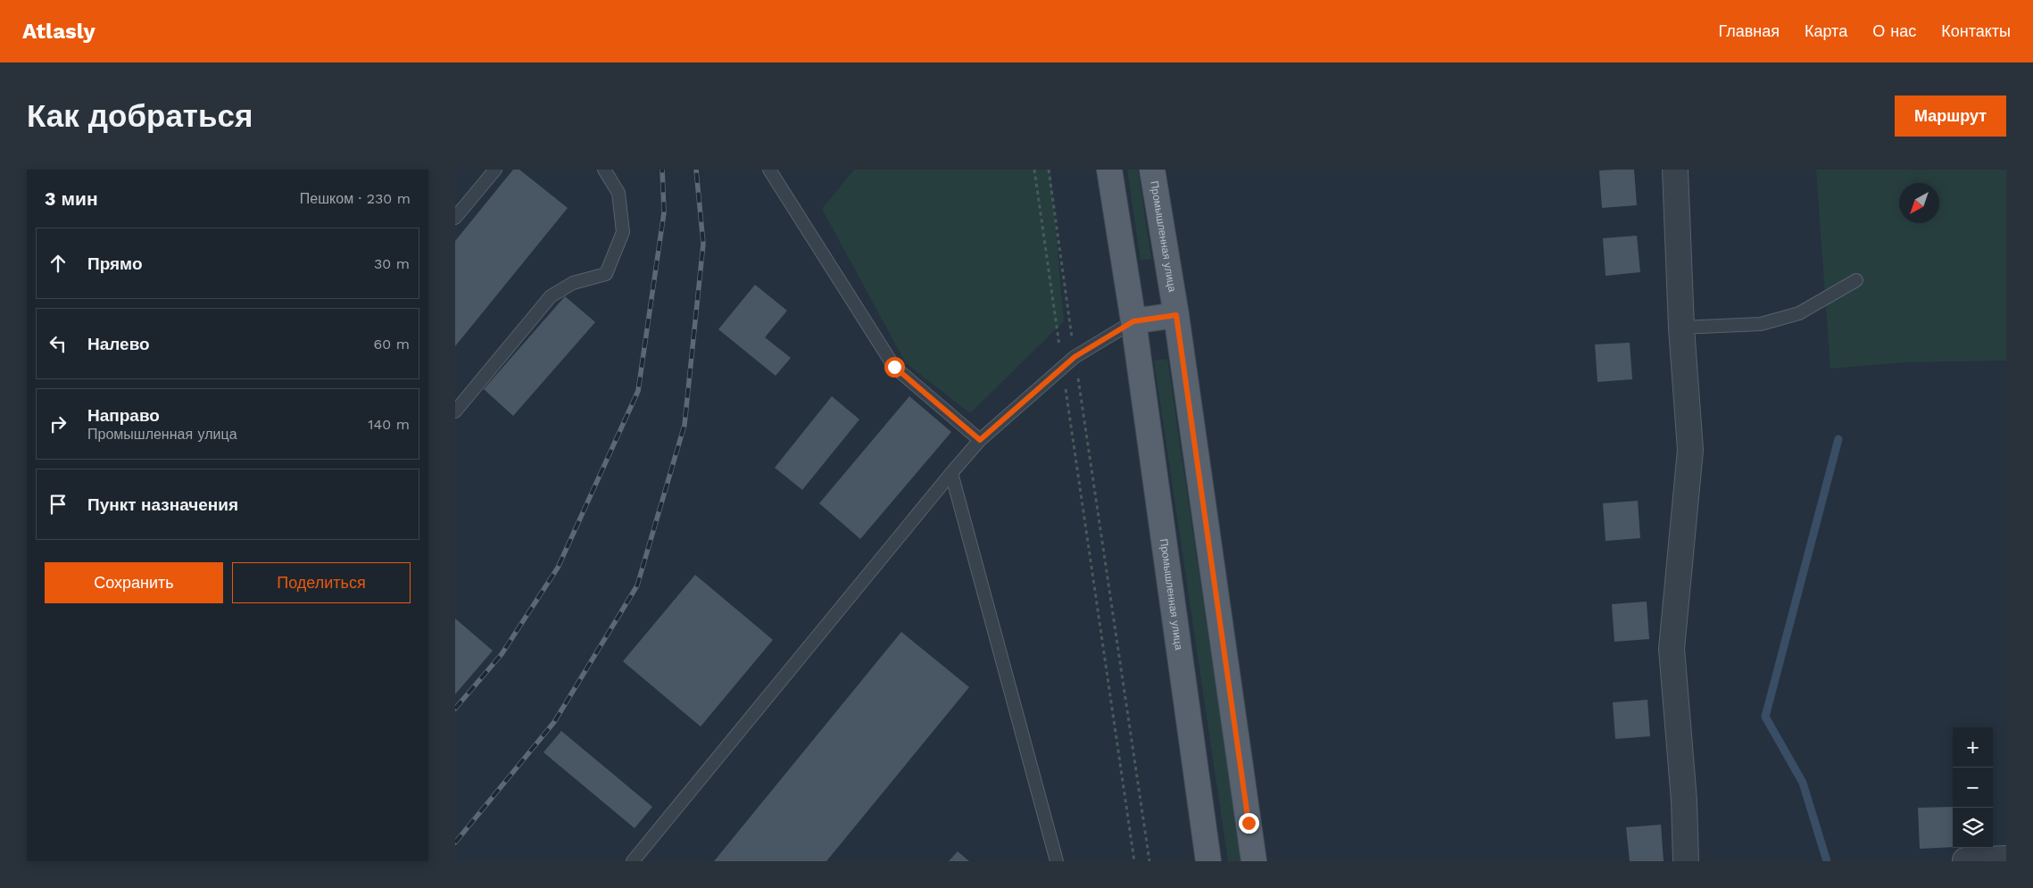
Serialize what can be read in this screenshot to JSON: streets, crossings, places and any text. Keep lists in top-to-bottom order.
{
  "streets": {
    "main road": ["Промышленная улица"]
  },
  "north": "bottom left",
  "page": {
    "header": "Atlasly",
    "nav": [
      "Главная",
      "Карта",
      "О нас",
      "Контакты"
    ],
    "buttons": [
      "Маршрут",
      ["Сохранить", "Поделиться"]
    ],
    "title": "Как добраться",
    "heading": ["3 мин", "Пешком · 230 m"],
    "list": [
      ["Прямо", "30 m"],
      ["Налево", "60 m"],
      ["Направо", "Промышленная улица", "140 m"],
      "Пункт назначения"
    ],
    "map_buttons": ["+", "−"]
  }
}
